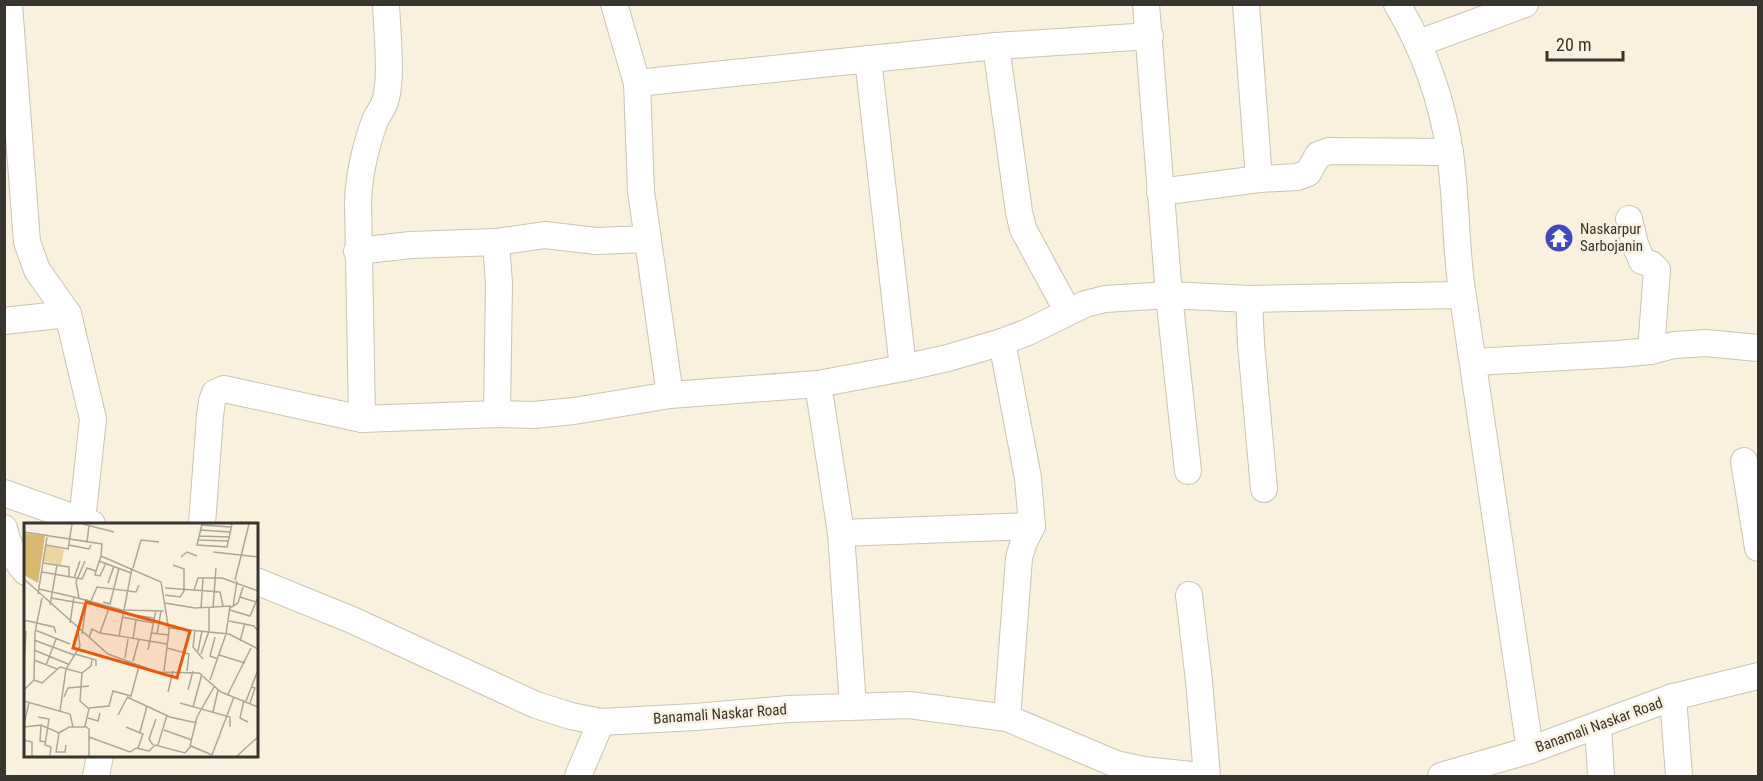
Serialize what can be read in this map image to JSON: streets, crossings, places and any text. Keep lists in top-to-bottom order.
{
  "streets": {
    "street": ["Banamali Naskar Road"]
  },
  "places": {
    "temple": ["Naskarpur Sarbojanin"]
  },
  "scale_bar": "20 m"
}
